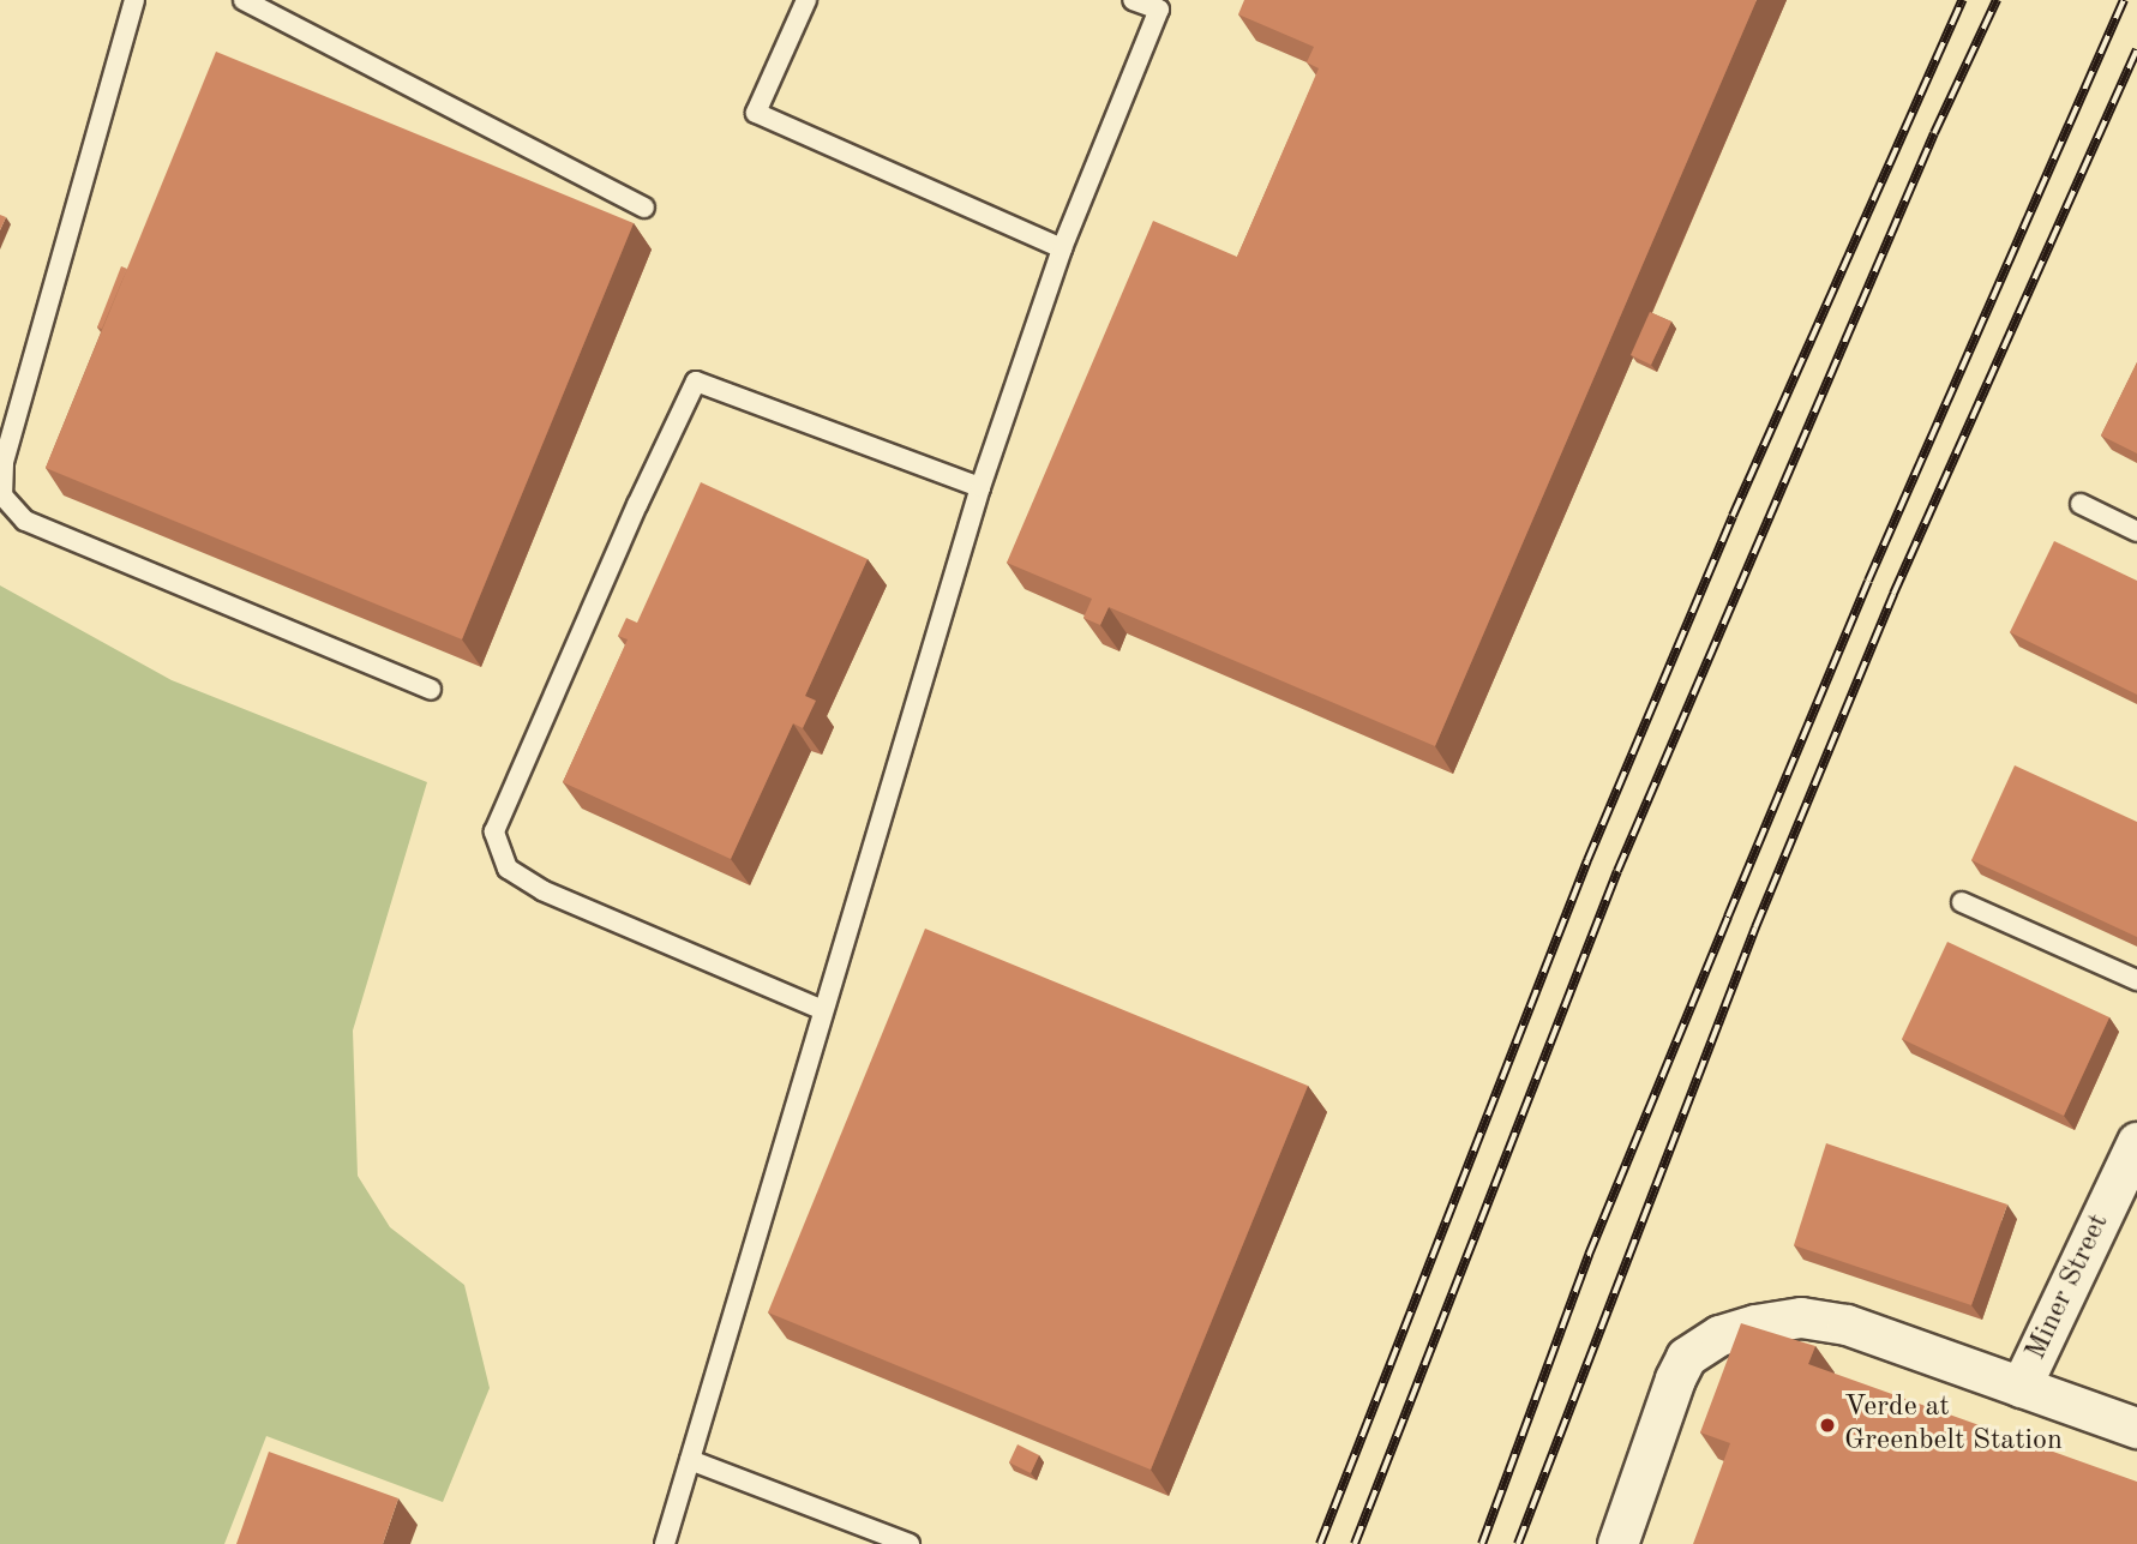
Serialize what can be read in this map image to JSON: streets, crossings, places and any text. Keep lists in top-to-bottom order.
{
  "streets": {
    "street": ["Miner Street"]
  },
  "places": ["Verde at Greenbelt Station"]
}
